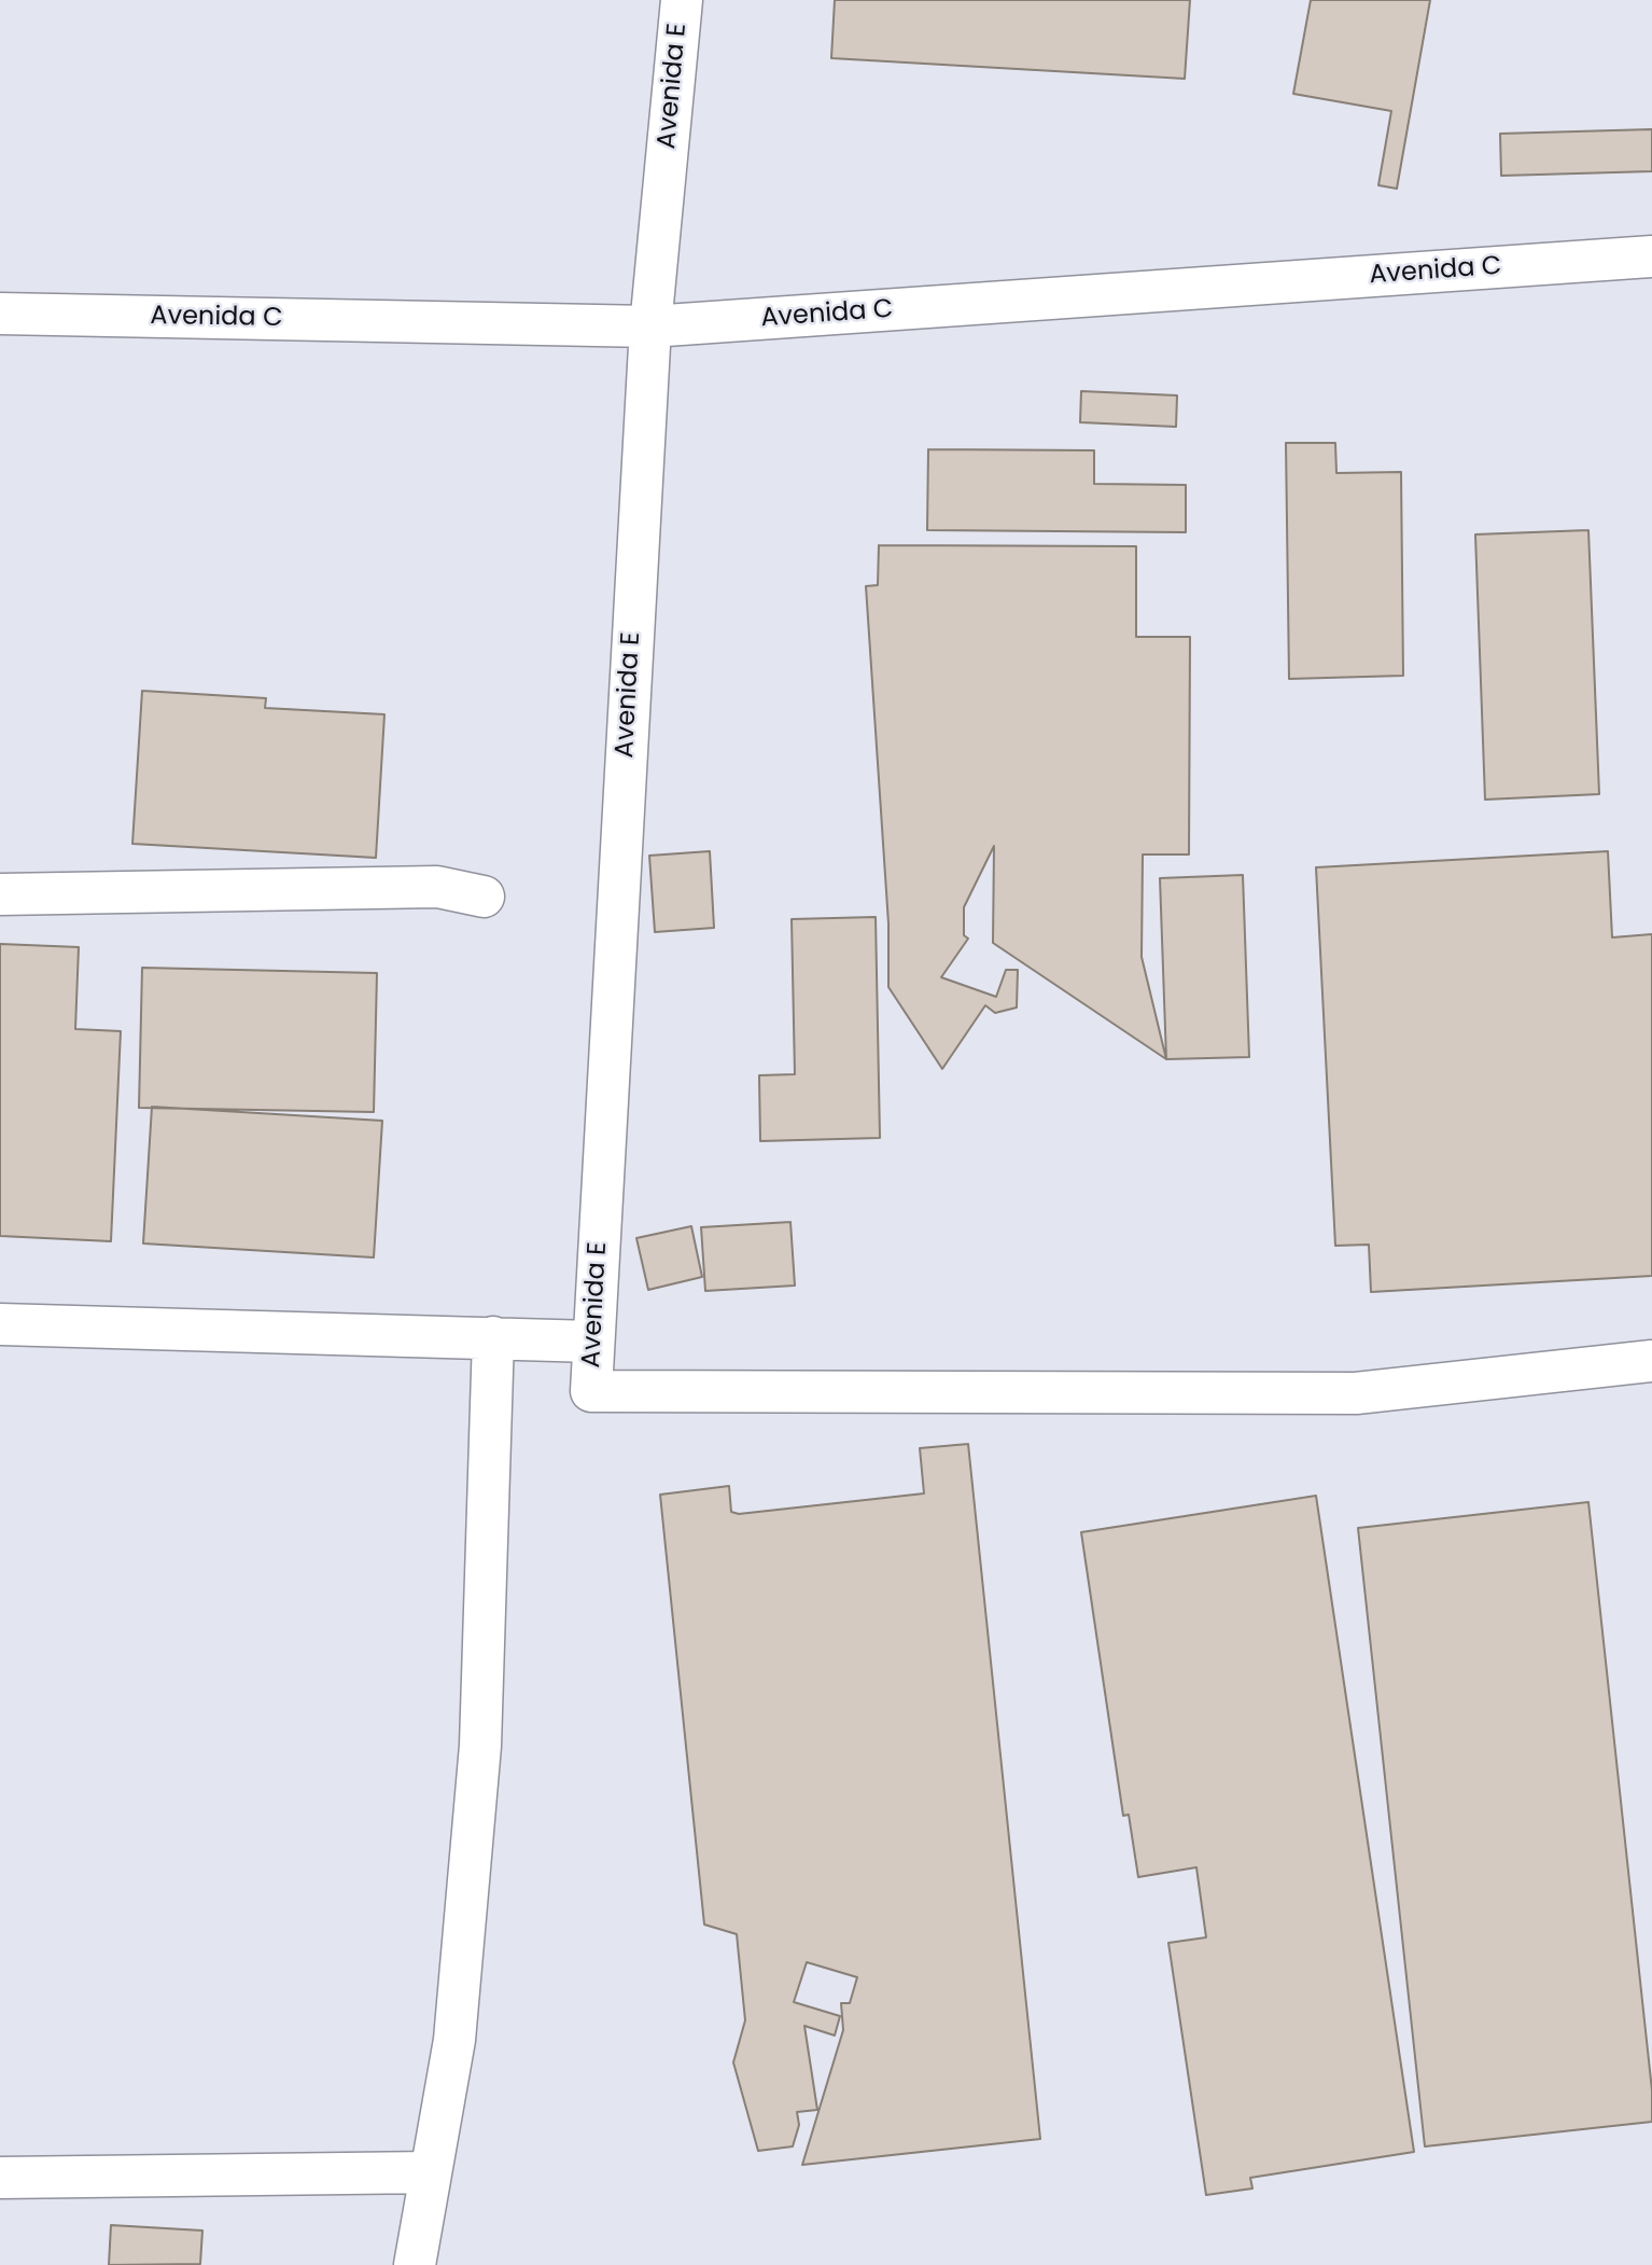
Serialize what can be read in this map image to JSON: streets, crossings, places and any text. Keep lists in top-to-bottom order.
{
  "streets": {
    "street": ["Avenida E", "Avenida C"]
  },
  "crossings": [
    ["Avenida E", "Avenida C"]
  ]
}
